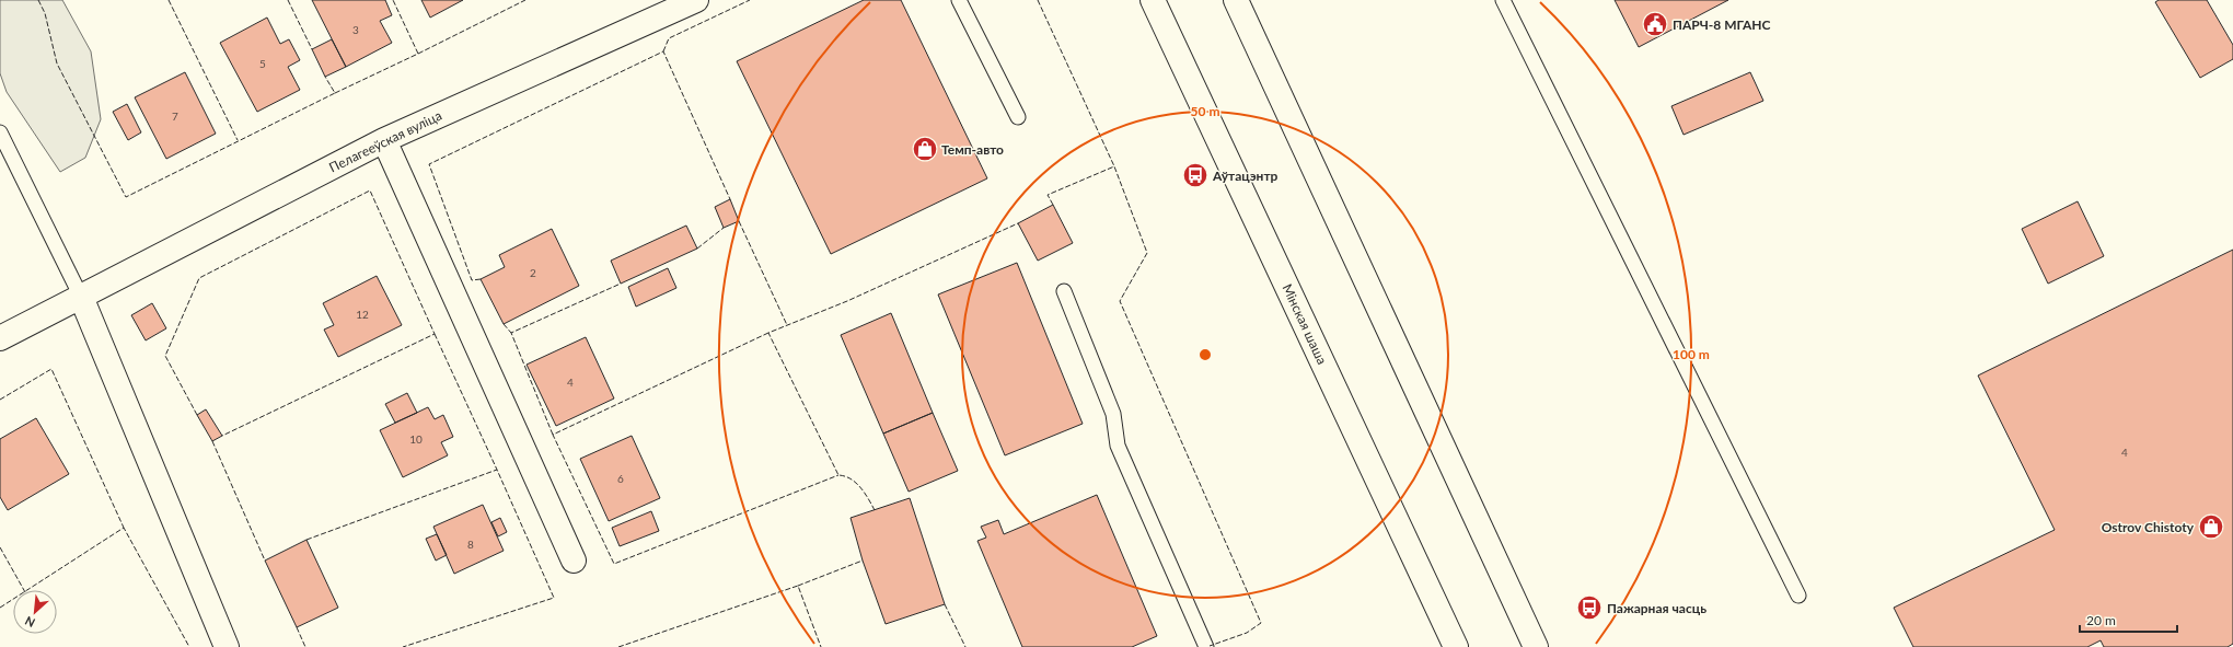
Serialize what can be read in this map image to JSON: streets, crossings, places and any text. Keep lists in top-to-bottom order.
{
  "streets": {
    "street": ["Пелагееўская вуліца", "Мінская шаша"]
  },
  "places": {
    "public building": ["ПАРЧ-8 МГАНС"],
    "shop": ["Темп-авто", "Ostrov Chistoty"],
    "bus stop": ["Аўтацэнтр", "Пажарная часць"]
  },
  "house_numbers": [
    "3",
    "5",
    "7",
    "2",
    "12",
    "4",
    "10",
    "4",
    "6",
    "8"
  ],
  "scale_bar": "20 m",
  "north": "bottom left",
  "rings": ["50 m", "100 m"]
}
